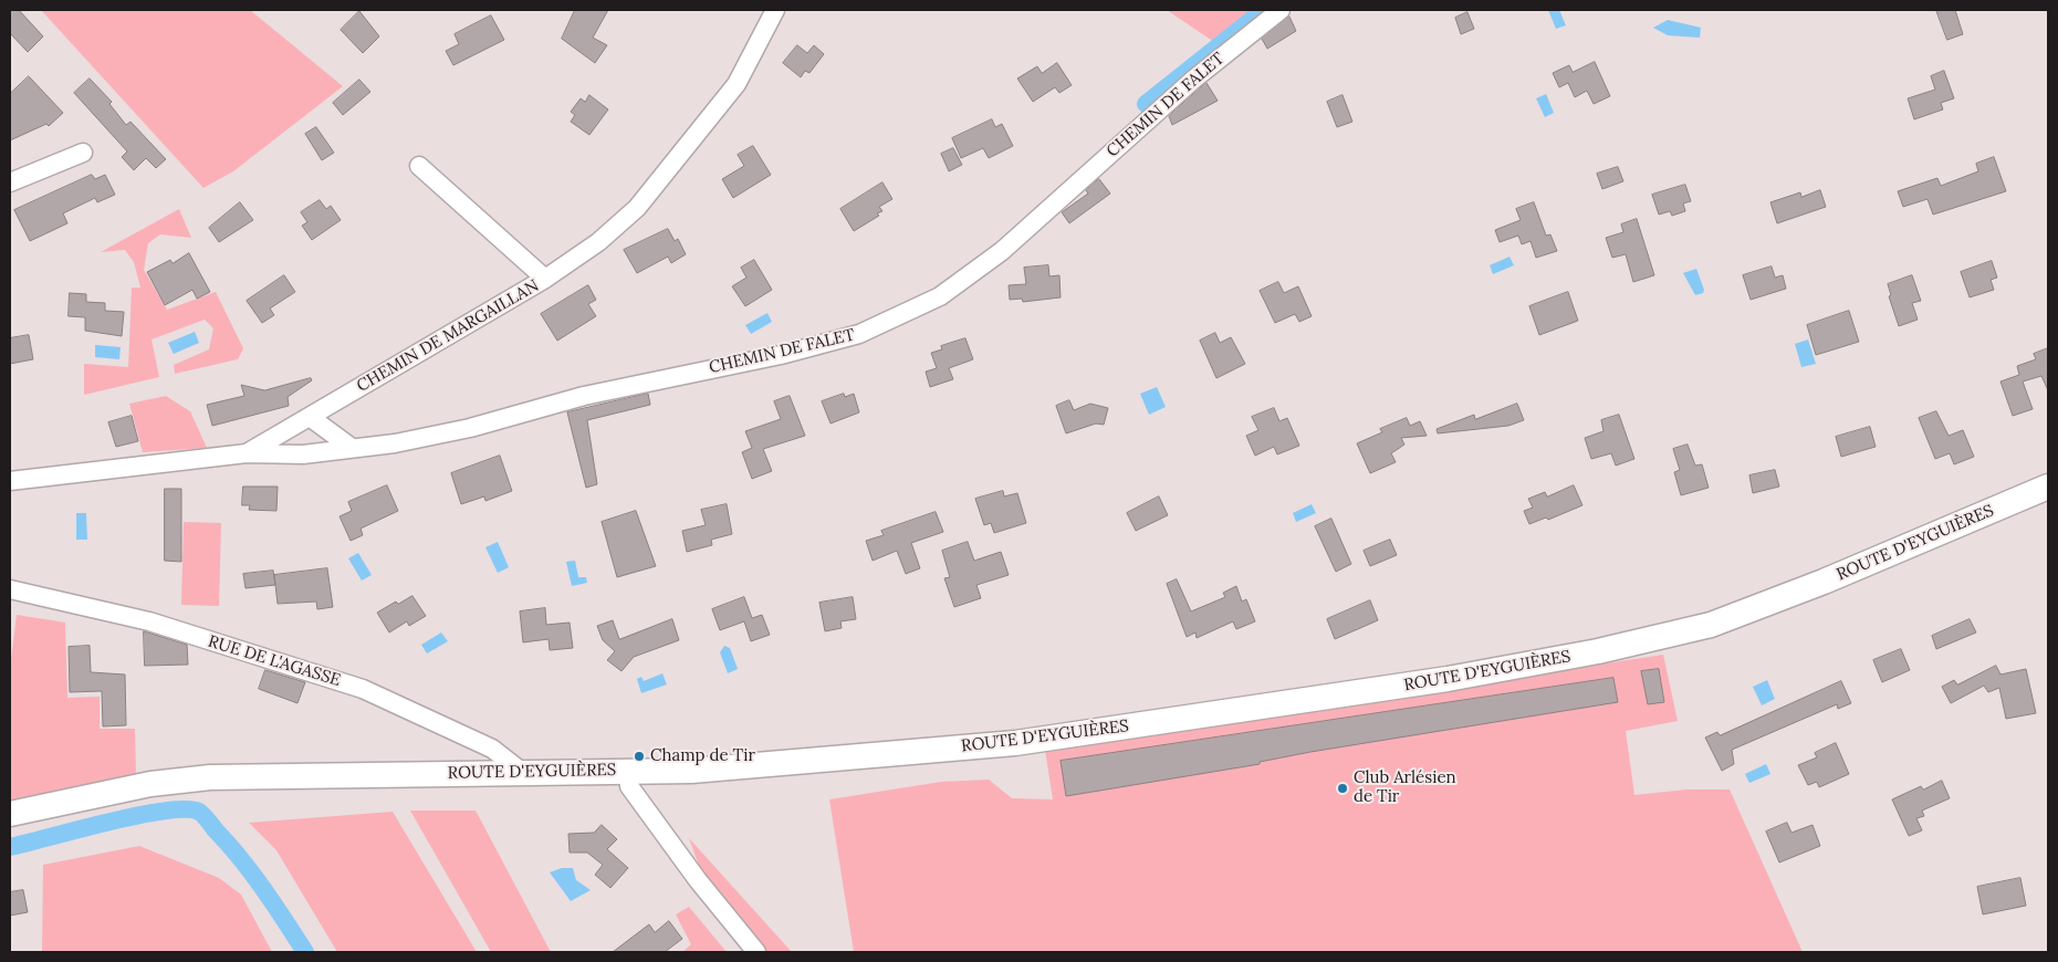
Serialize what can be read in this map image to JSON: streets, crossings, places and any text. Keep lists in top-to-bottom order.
{
  "streets": {
    "main road": ["ROUTE D'EYGUIÈRES"],
    "street": ["CHEMIN DE FALET", "CHEMIN DE MARGAILLAN", "RUE DE L'AGASSE"]
  },
  "crossings": [
    ["CHEMIN DE FALET", "CHEMIN DE MARGAILLAN"],
    ["ROUTE D'EYGUIÈRES", "RUE DE L'AGASSE"]
  ],
  "places": ["Champ de Tir", "Club Arlésien de Tir"]
}
